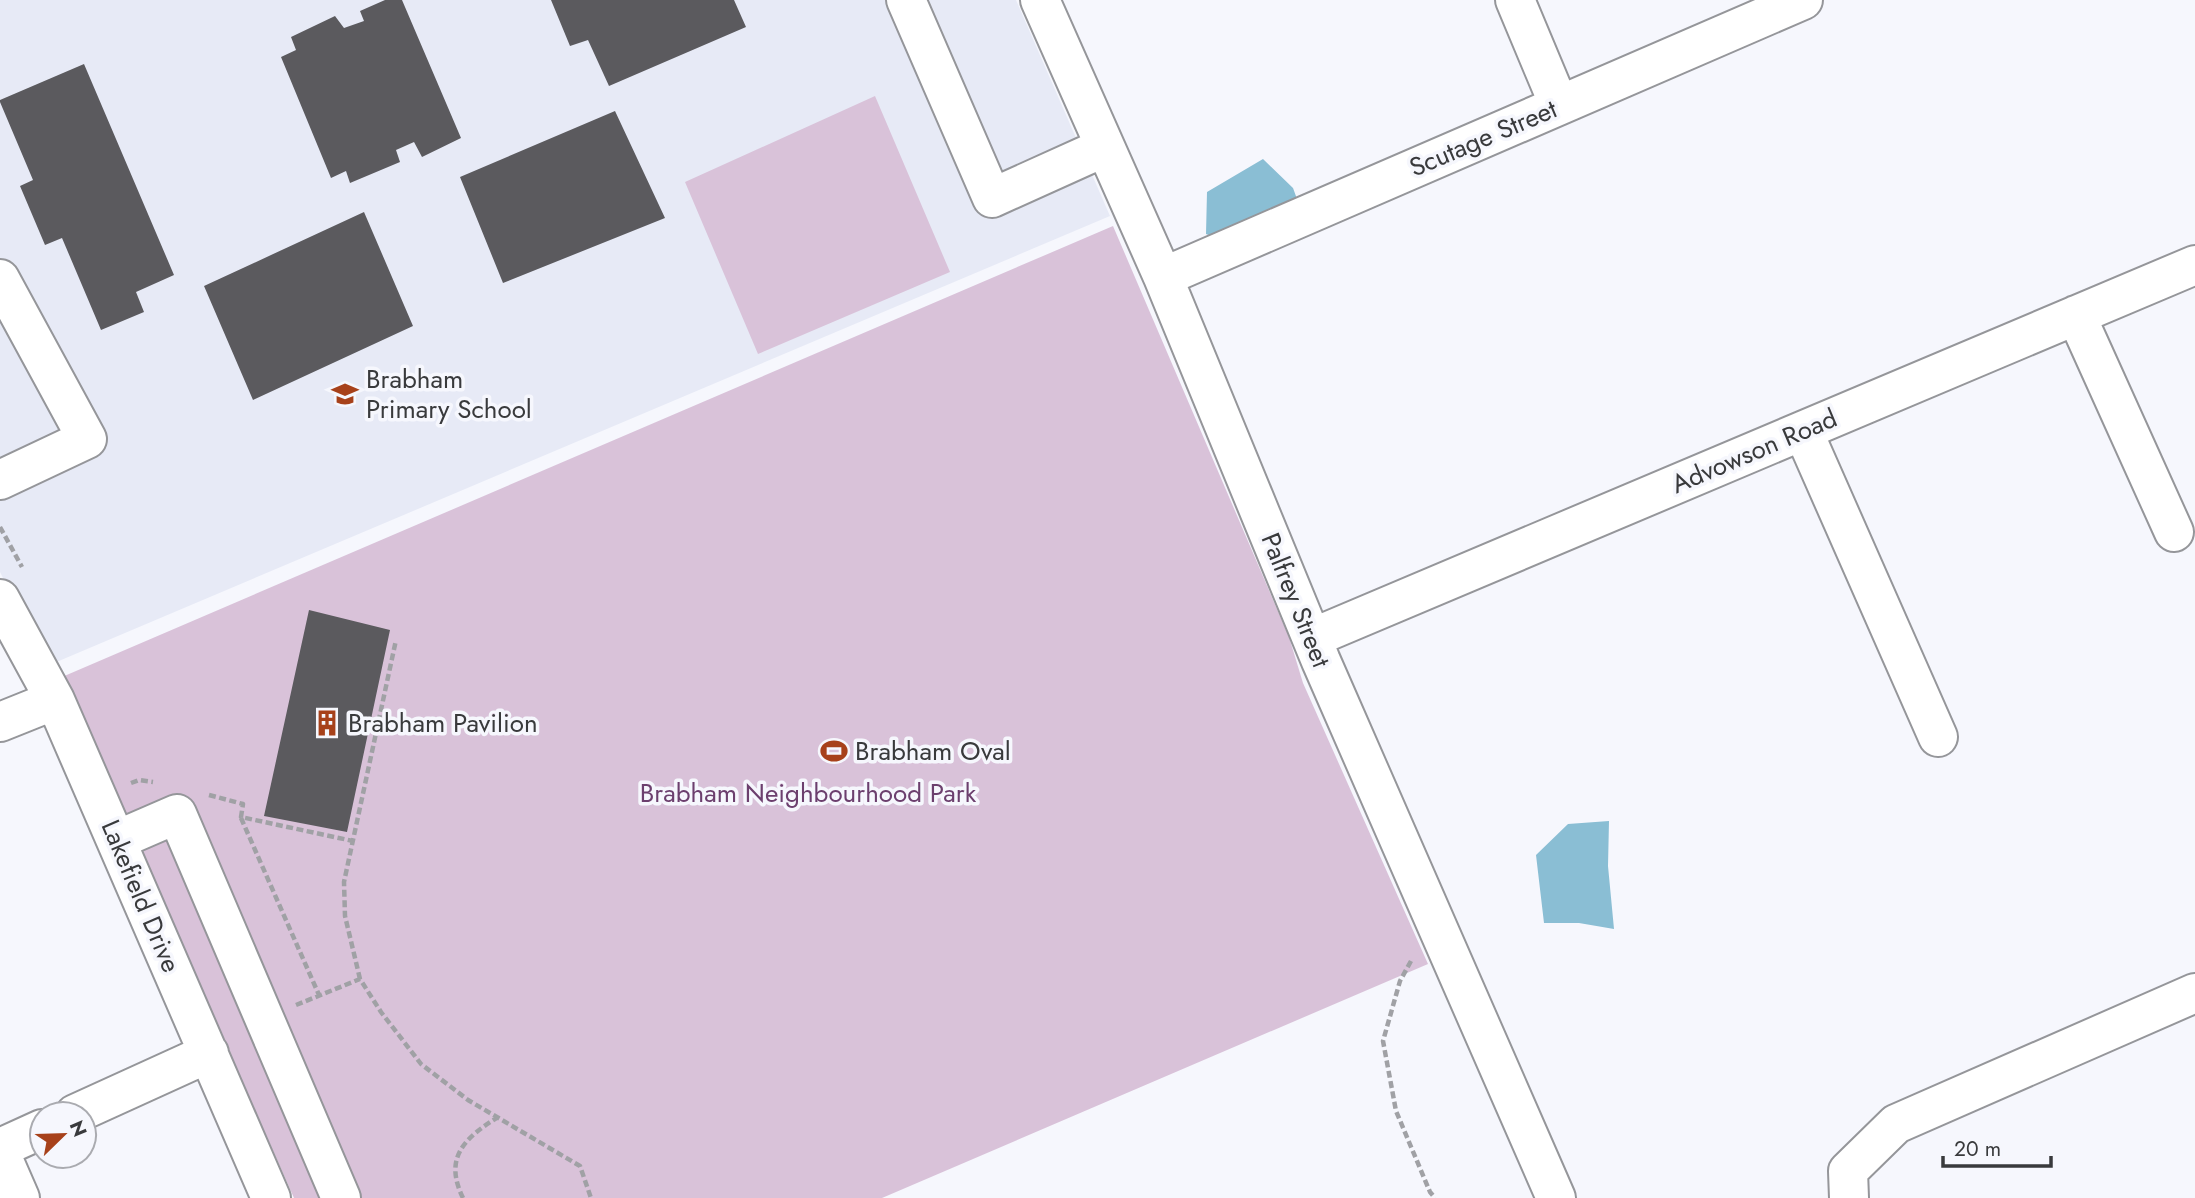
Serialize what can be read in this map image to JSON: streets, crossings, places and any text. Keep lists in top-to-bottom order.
{
  "streets": {
    "street": [
      "Scutage Street",
      "Advowson Road",
      "Palfrey Street",
      "Lakefield Drive"
    ]
  },
  "crossings": [
    ["Scutage Street", "Palfrey Street"],
    ["Advowson Road", "Palfrey Street"]
  ],
  "parks": ["Brabham Neighbourhood Park"],
  "places": {
    "school or university": ["Brabham Primary School"],
    "building": ["Brabham Pavilion"],
    "sports": ["Brabham Oval"]
  },
  "scale_bar": "20 m",
  "north": "top right"
}
